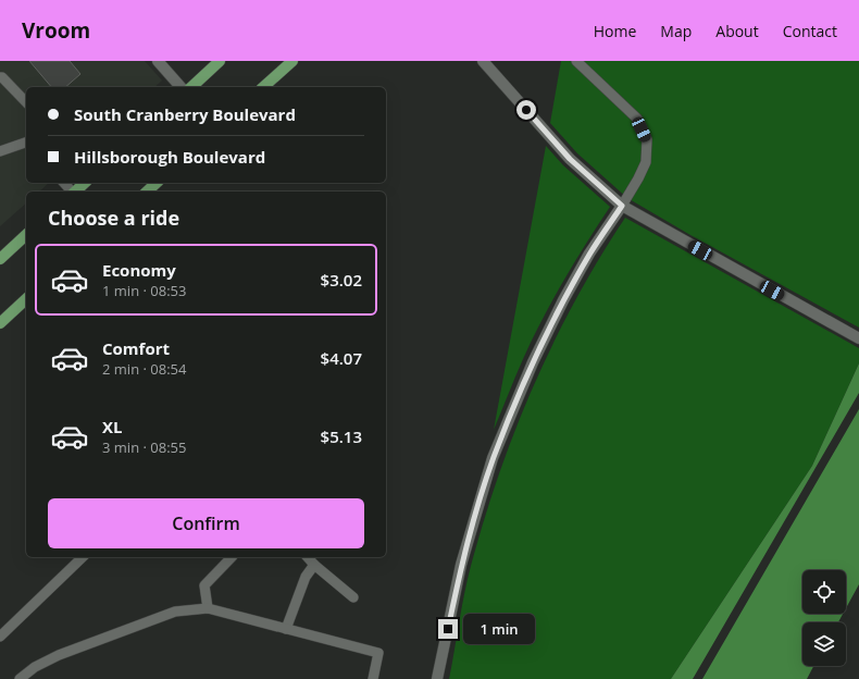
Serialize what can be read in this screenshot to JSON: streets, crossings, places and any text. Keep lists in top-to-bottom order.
{
  "page": {
    "header": "Vroom",
    "nav": [
      "Home",
      "Map",
      "About",
      "Contact"
    ],
    "banner": ["South Cranberry Boulevard", "Hillsborough Boulevard"],
    "heading": "Choose a ride",
    "list": [
      {
        "name": "Economy",
        "note": "1 min · 08:53",
        "value": "$3.02"
      },
      {
        "name": "Comfort",
        "note": "2 min · 08:54",
        "value": "$4.07"
      },
      {
        "name": "XL",
        "note": "3 min · 08:55",
        "value": "$5.13"
      }
    ],
    "buttons": "Confirm",
    "bubble": "1 min"
  }
}
